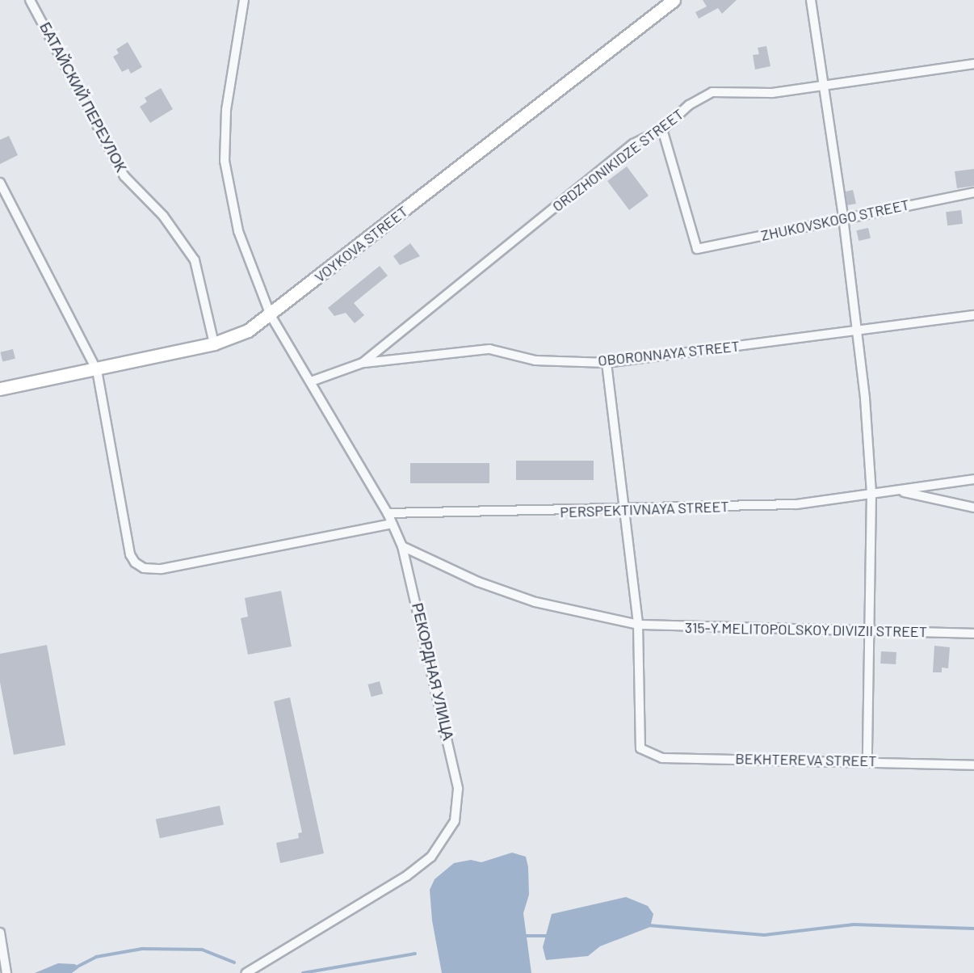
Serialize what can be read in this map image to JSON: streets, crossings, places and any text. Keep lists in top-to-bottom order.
{
  "streets": {
    "street": [
      "БАТАЙСКИЙ ПЕРЕУЛОК",
      "ORDZHONIKIDZE STREET",
      "ZHUKOVSKOGO STREET",
      "VOYKOVA STREET",
      "OBORONNAYA STREET",
      "PERSPEKTIVNAYA STREET",
      "315-Y MELITOPOLSKOY DIVIZII STREET",
      "РЕКОРДНАЯ УЛИЦА",
      "BEKHTEREVA STREET"
    ]
  },
  "crossings": [
    ["БАТАЙСКИЙ ПЕРЕУЛОК", "VOYKOVA STREET"],
    ["ORDZHONIKIDZE STREET", "ZHUKOVSKOGO STREET"],
    ["ORDZHONIKIDZE STREET", "OBORONNAYA STREET"],
    ["ORDZHONIKIDZE STREET", "РЕКОРДНАЯ УЛИЦА"],
    ["VOYKOVA STREET", "РЕКОРДНАЯ УЛИЦА"],
    ["PERSPEKTIVNAYA STREET", "РЕКОРДНАЯ УЛИЦА"],
    ["315-Y MELITOPOLSKOY DIVIZII STREET", "РЕКОРДНАЯ УЛИЦА"],
    ["315-Y MELITOPOLSKOY DIVIZII STREET", "BEKHTEREVA STREET"]
  ]
}
